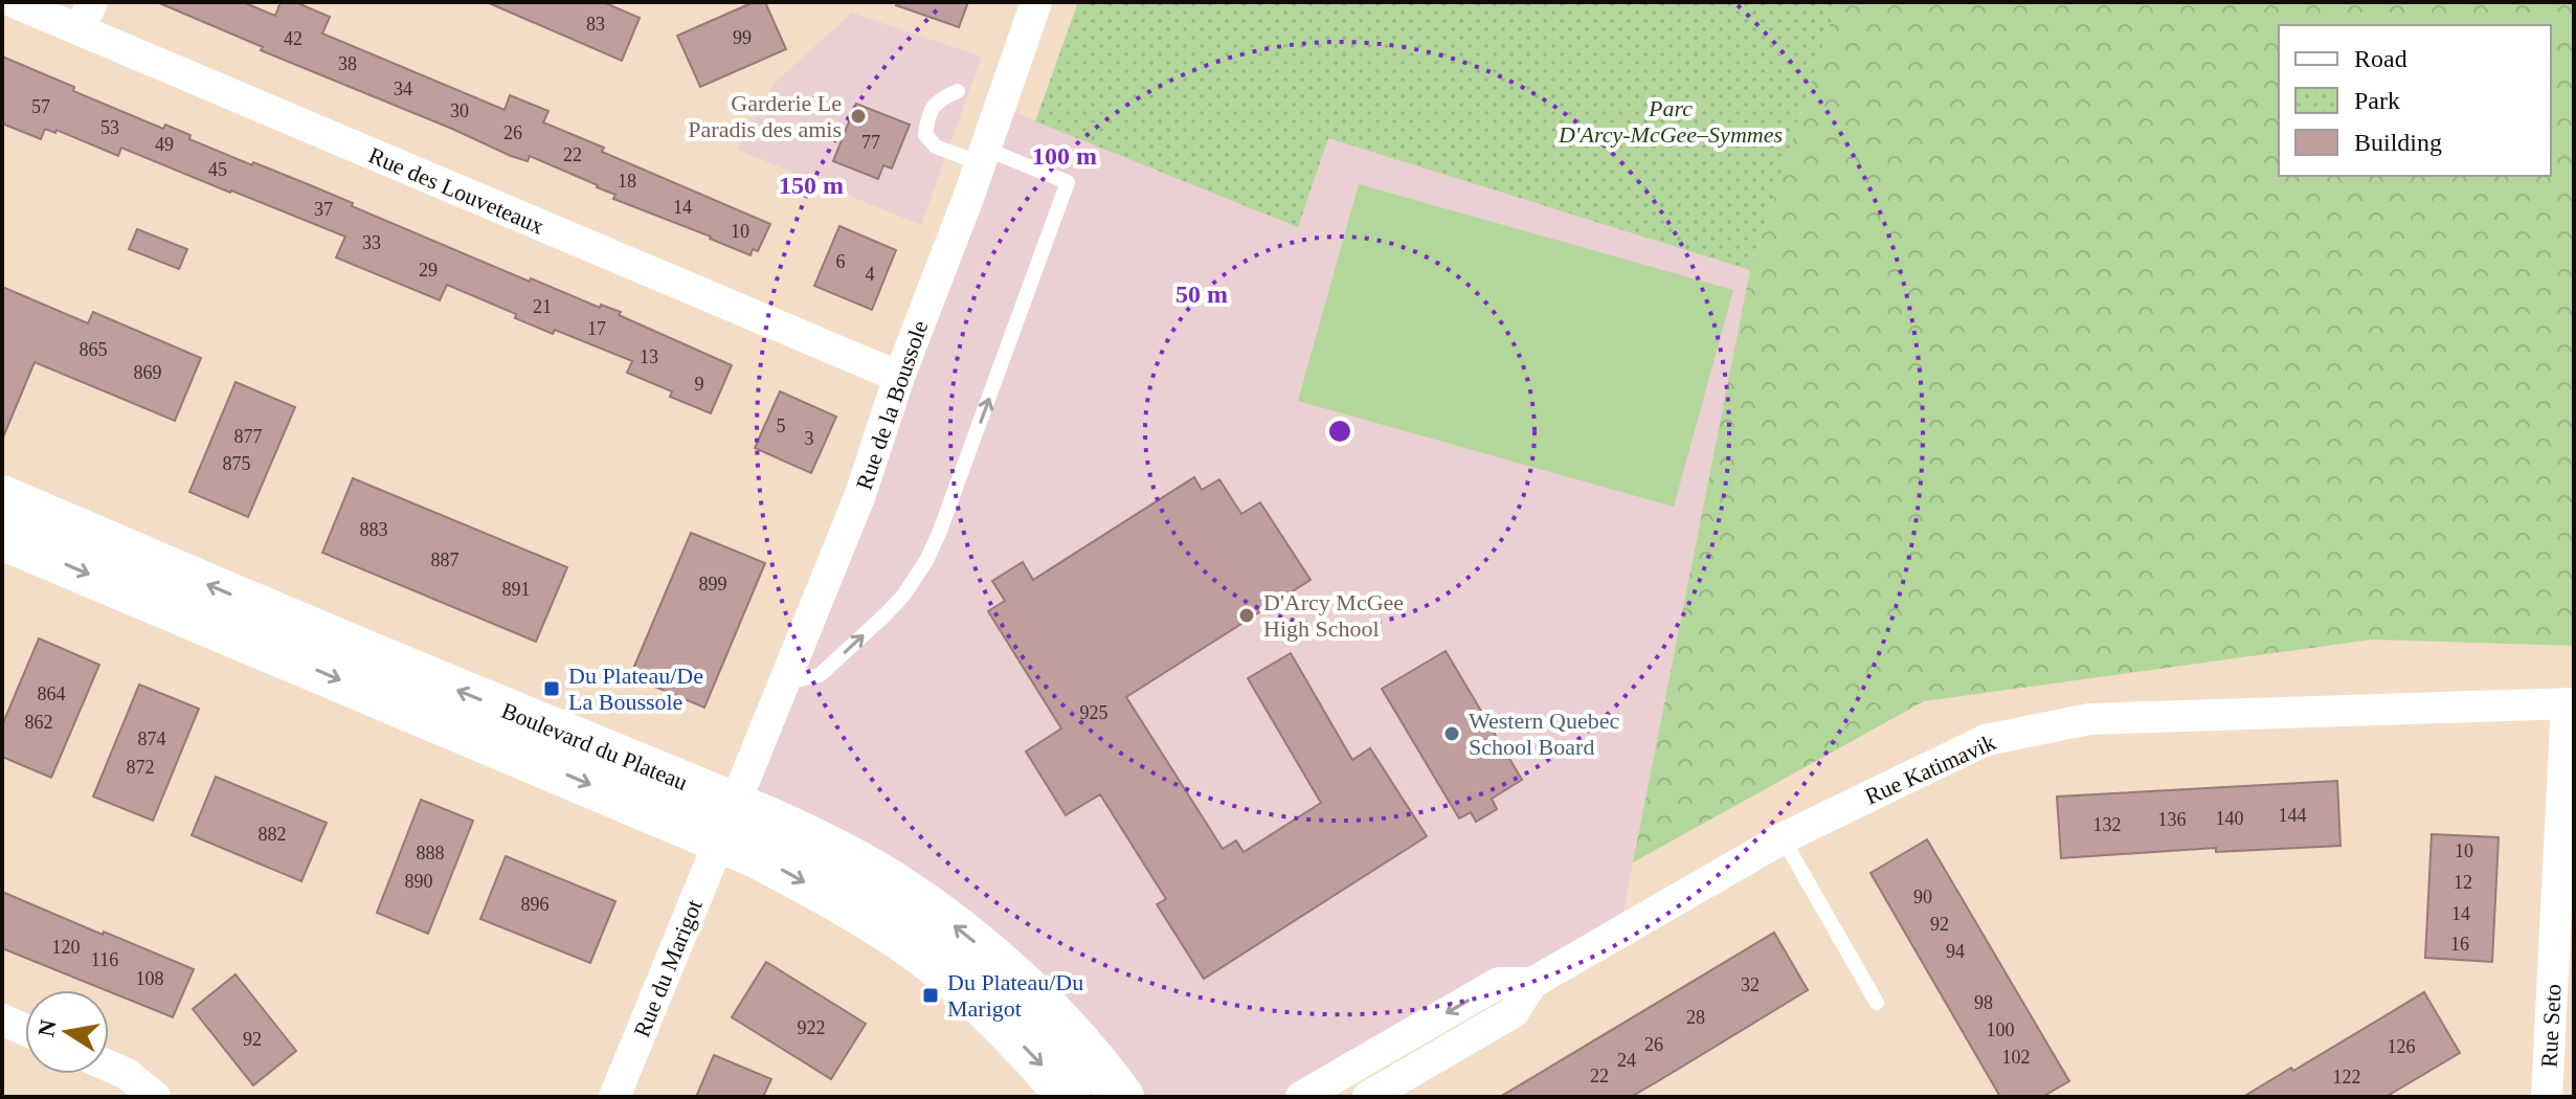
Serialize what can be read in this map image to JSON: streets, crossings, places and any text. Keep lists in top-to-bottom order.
{
  "streets": {
    "main road": ["Boulevard du Plateau"],
    "street": [
      "Rue des Louveteaux",
      "Rue de la Boussole",
      "Rue Katimavik",
      "Rue du Marigot",
      "Rue Seto"
    ]
  },
  "crossings": [
    ["Rue des Louveteaux", "Rue de la Boussole"],
    ["Rue de la Boussole", "Boulevard du Plateau"],
    ["Rue de la Boussole", "Rue du Marigot"],
    ["Boulevard du Plateau", "Rue du Marigot"],
    ["Rue Katimavik", "Rue Seto"]
  ],
  "parks": ["Parc D'Arcy-McGee–Symmes"],
  "places": {
    "other": ["Garderie Le Paradis des amis", "D'Arcy McGee High School", "Western Quebec School Board"],
    "transit": ["Du Plateau/De La Boussole", "Du Plateau/Du Marigot"]
  },
  "house_numbers": [
    "83",
    "99",
    "42",
    "38",
    "34",
    "57",
    "30",
    "53",
    "26",
    "77",
    "49",
    "22",
    "45",
    "18",
    "14",
    "37",
    "10",
    "33",
    "6",
    "29",
    "4",
    "21",
    "17",
    "865",
    "13",
    "869",
    "9",
    "5",
    "877",
    "3",
    "875",
    "883",
    "887",
    "899",
    "891",
    "864",
    "925",
    "862",
    "874",
    "872",
    "144",
    "140",
    "136",
    "132",
    "882",
    "10",
    "888",
    "890",
    "12",
    "90",
    "896",
    "14",
    "92",
    "16",
    "120",
    "94",
    "116",
    "108",
    "32",
    "98",
    "28",
    "922",
    "100",
    "92",
    "26",
    "126",
    "102",
    "24",
    "22",
    "122"
  ],
  "legend": ["Road", "Park", "Building"],
  "north": "left",
  "rings": ["100 m", "150 m", "50 m"]
}
